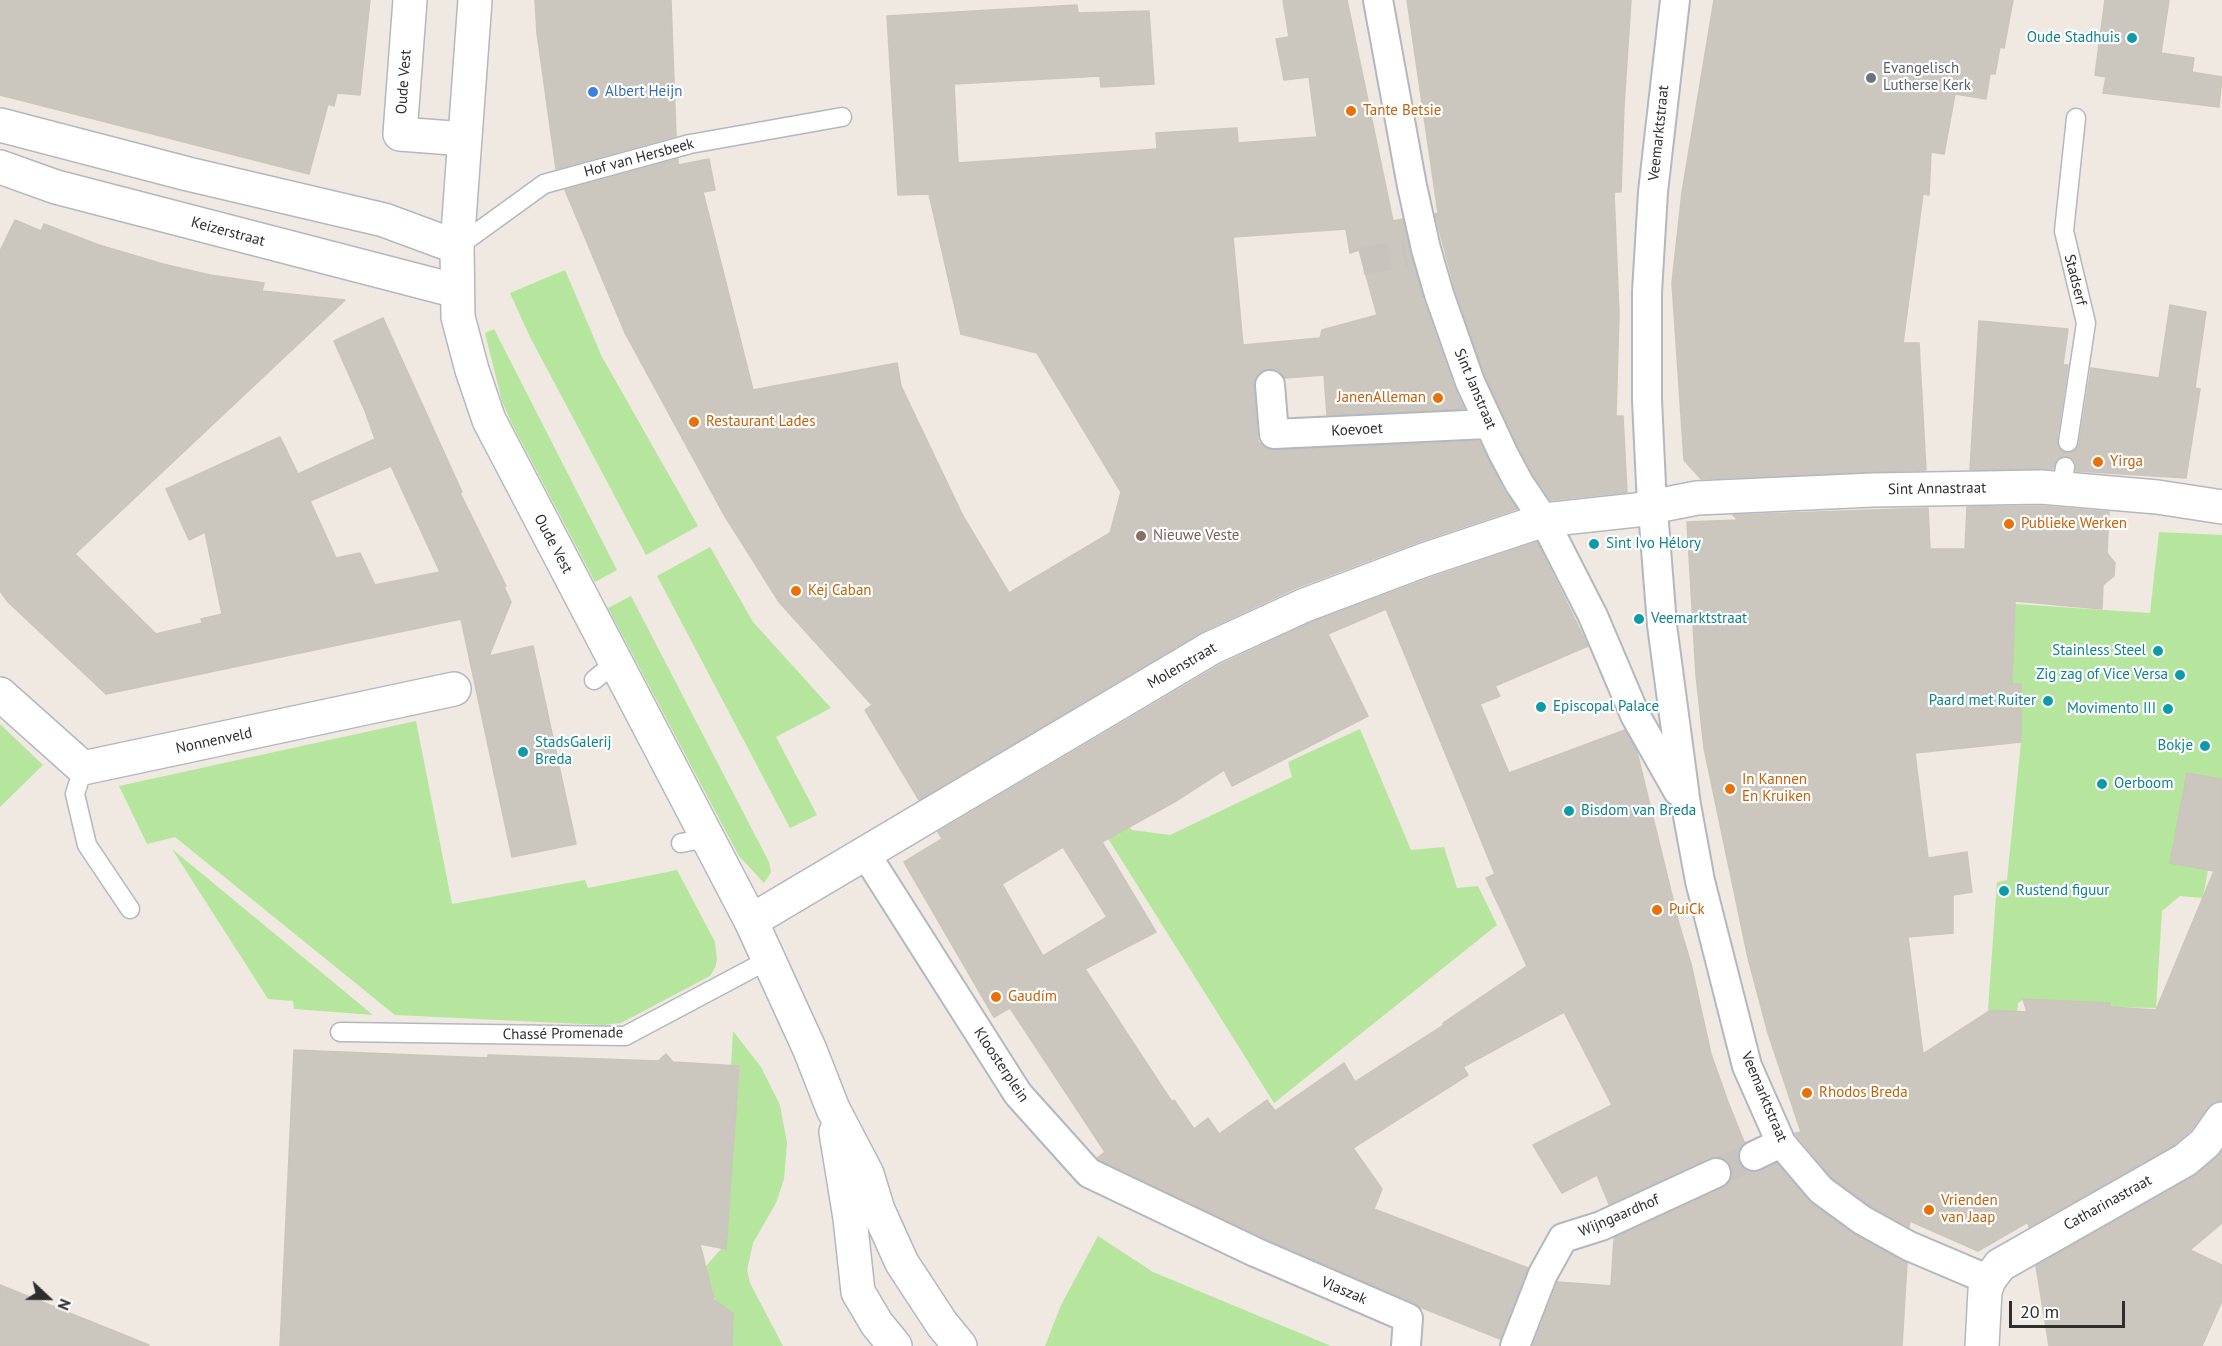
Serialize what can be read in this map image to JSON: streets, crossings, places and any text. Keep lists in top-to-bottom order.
{
  "streets": {
    "street": [
      "Oude Vest",
      "Veemarktstraat",
      "Keizerstraat",
      "Sint Janstraat",
      "Koevoet",
      "Sint Annastraat",
      "Molenstraat",
      "Nonnenveld",
      "Kloosterplein",
      "Catharinastraat",
      "Wijngaardhof",
      "Vlaszak"
    ],
    "lane": ["Hof van Hersbeek", "Stadserf", "Chassé Promenade"]
  },
  "crossings": [
    ["Oude Vest", "Hof van Hersbeek"],
    ["Oude Vest", "Keizerstraat"],
    ["Oude Vest", "Molenstraat"],
    ["Veemarktstraat", "Sint Janstraat"],
    ["Veemarktstraat", "Sint Annastraat"],
    ["Veemarktstraat", "Molenstraat"],
    ["Veemarktstraat", "Catharinastraat"],
    ["Sint Janstraat", "Koevoet"],
    ["Sint Janstraat", "Molenstraat"],
    ["Sint Annastraat", "Molenstraat"],
    ["Molenstraat", "Kloosterplein"],
    ["Kloosterplein", "Vlaszak"]
  ],
  "places": [
    "Oude Stadhuis",
    "Evangelisch Lutherse Kerk",
    "Albert Heijn",
    "Tante Betsie",
    "JanenAlleman",
    "Restaurant Lades",
    "Yirga",
    "Publieke Werken",
    "Nieuwe Veste",
    "Sint Ivo Hélory",
    "Kej Caban",
    "Veemarktstraat",
    "Stainless Steel",
    "Zig zag of Vice Versa",
    "Paard met Ruiter",
    "Episcopal Palace",
    "Movimento III",
    "Bokje",
    "StadsGalerij Breda",
    "Oerboom",
    "In Kannen En Kruiken",
    "Bisdom van Breda",
    "Rustend figuur",
    "PuiCk",
    "Gaudím",
    "Rhodos Breda",
    "Vrienden van Jaap"
  ],
  "scale_bar": "20 m",
  "north": "right"
}
